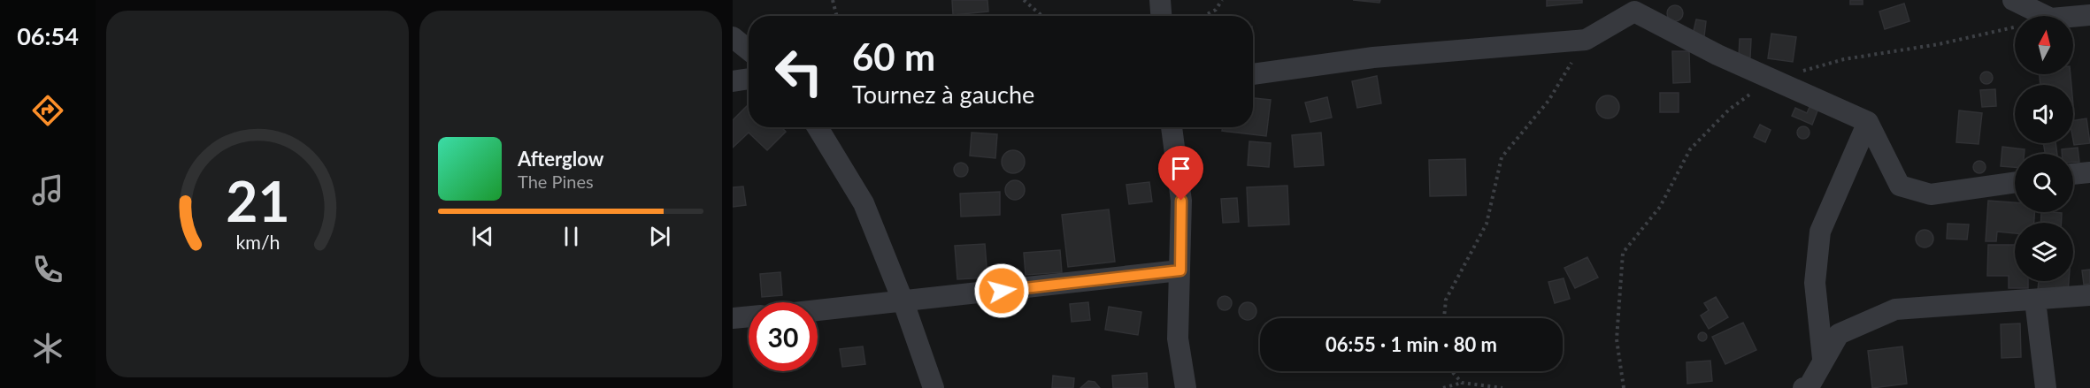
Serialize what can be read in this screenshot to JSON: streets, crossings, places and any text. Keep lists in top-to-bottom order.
{
  "north": "top",
  "page": {
    "tabs": "06:54",
    "turn": ["60 m", "Tournez à gauche"],
    "song": ["Afterglow", "The Pines"],
    "limit": "30",
    "trip": "06:55 · 1 min · 80 m",
    "gauge": ["21", "km/h"]
  }
}
